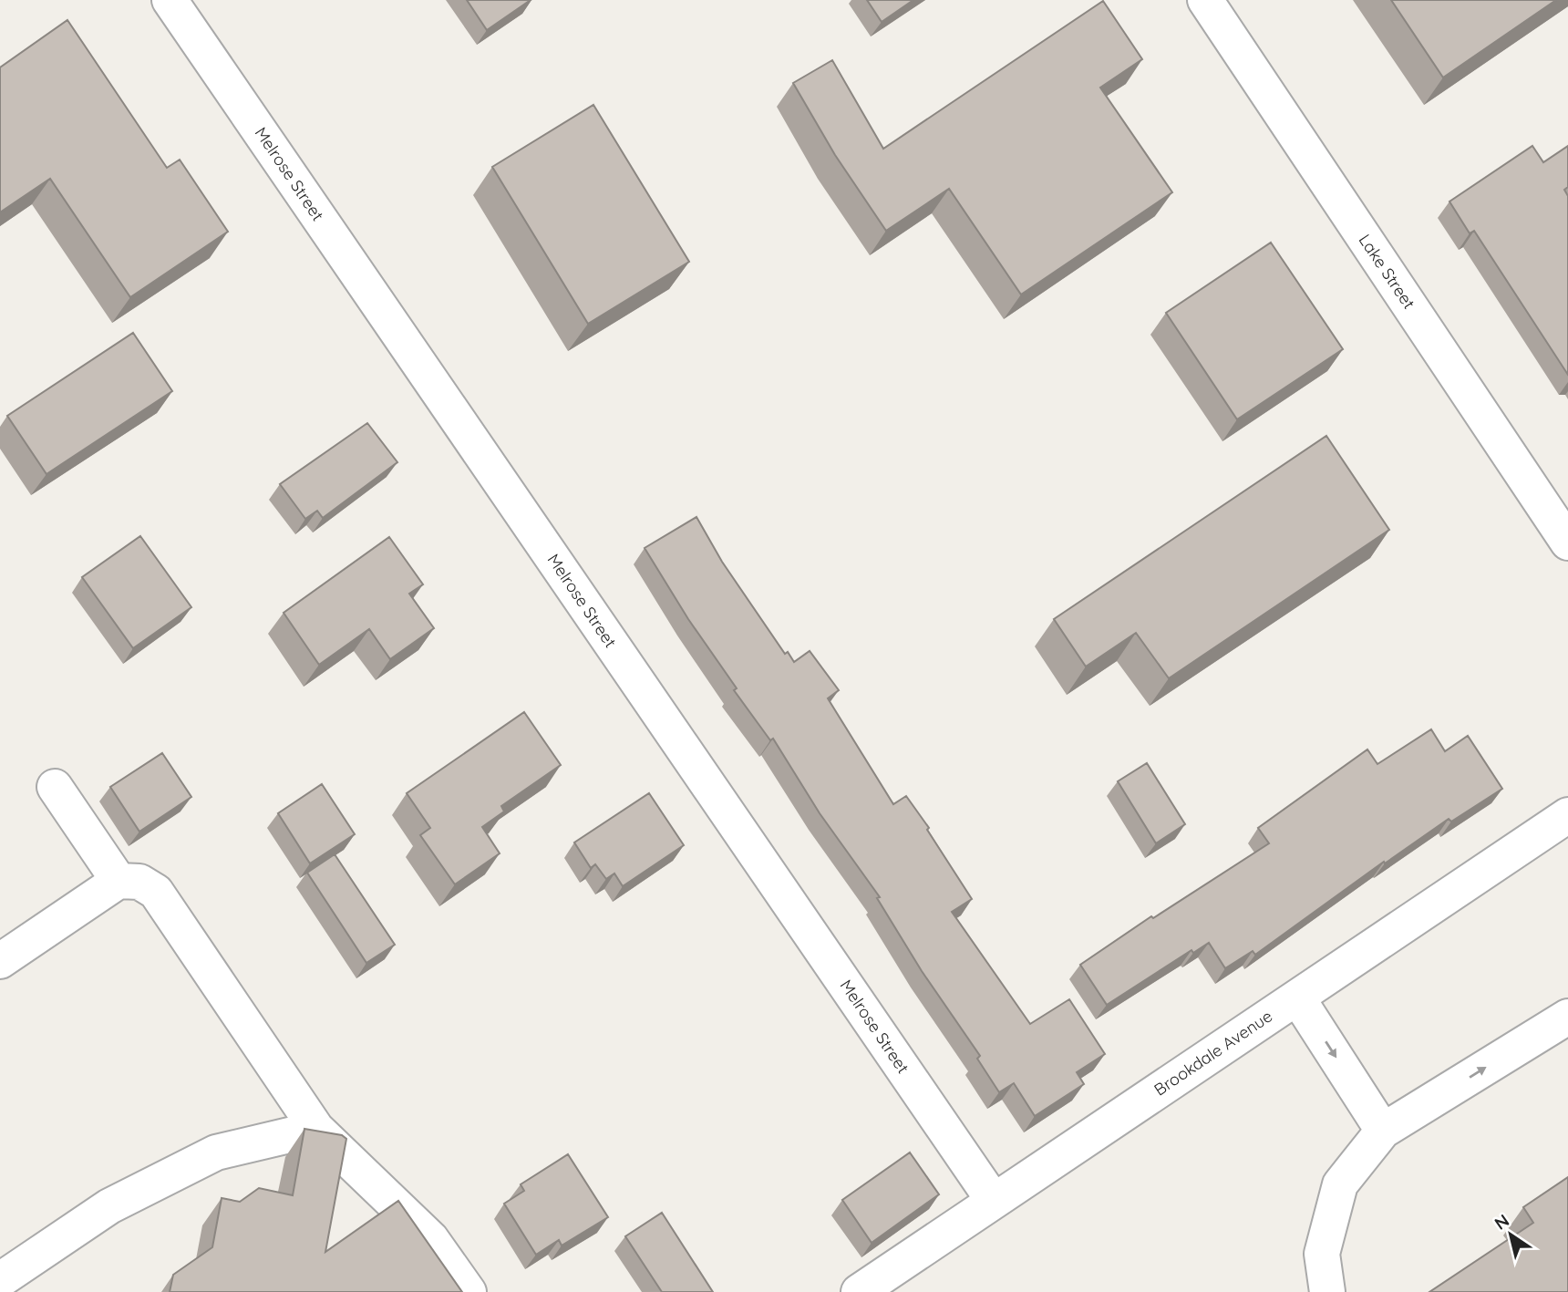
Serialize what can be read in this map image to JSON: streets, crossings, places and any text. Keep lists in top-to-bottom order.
{
  "streets": {
    "street": ["Melrose Street", "Lake Street", "Brookdale Avenue"]
  },
  "crossings": [
    ["Melrose Street", "Brookdale Avenue"]
  ],
  "north": "top left"
}
